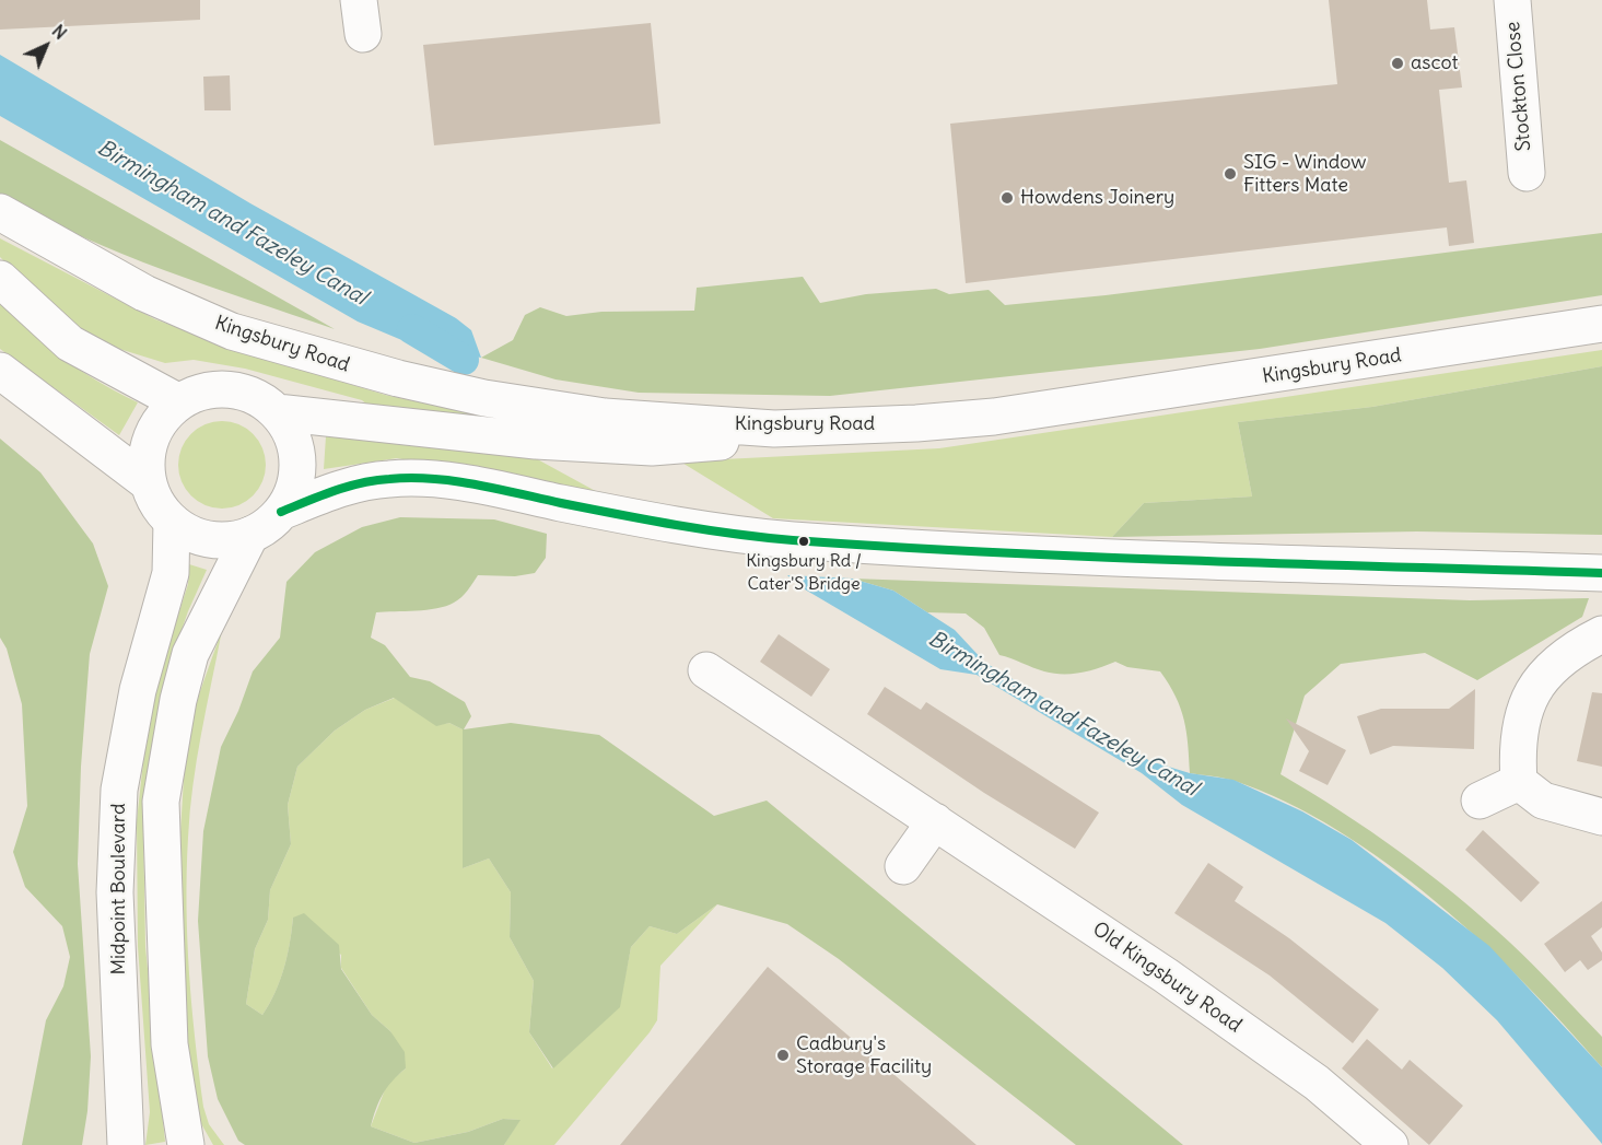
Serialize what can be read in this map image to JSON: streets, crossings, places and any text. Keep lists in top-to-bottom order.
{
  "streets": {
    "main road": [
      "Stockton Close",
      "Kingsbury Road",
      "Midpoint Boulevard",
      "Old Kingsbury Road"
    ]
  },
  "water": ["Birmingham and Fazeley Canal"],
  "places": [
    "ascot",
    "SIG - Window Fitters Mate",
    "Howdens Joinery",
    "Kingsbury Rd / Cater'S Bridge",
    "Cadbury's Storage Facility"
  ],
  "north": "top right"
}
